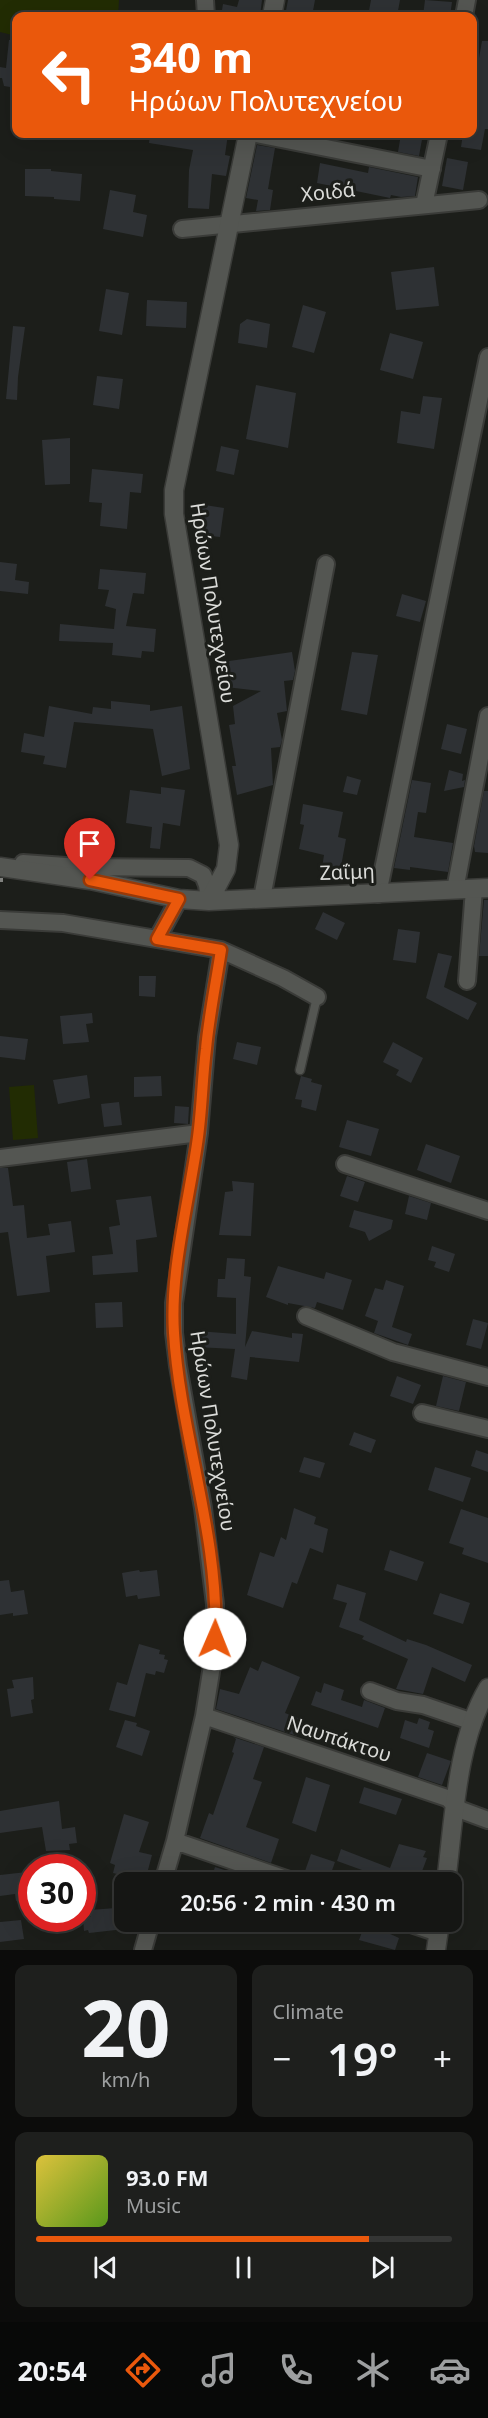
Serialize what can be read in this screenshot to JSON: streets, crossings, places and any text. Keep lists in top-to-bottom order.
{
  "streets": {
    "street": [
      "Χοιδά",
      "Ηρώων Πολυτεχνείου",
      "Ζαΐμη",
      "Ναυπάκτου"
    ]
  },
  "crossings": [
    ["Χοιδά", "Ηρώων Πολυτεχνείου"],
    ["Ηρώων Πολυτεχνείου", "Ζαΐμη"],
    ["Ηρώων Πολυτεχνείου", "Ναυπάκτου"]
  ],
  "page": {
    "turn": ["340 m", "Ηρώων Πολυτεχνείου"],
    "limit": "30",
    "trip": "20:56 · 2 min · 430 m",
    "tile": [
      ["20", "km/h"],
      "Climate"
    ],
    "heat": ["−", "19°", "+"],
    "song": ["93.0 FM", "Music"],
    "tabs": "20:54"
  }
}
